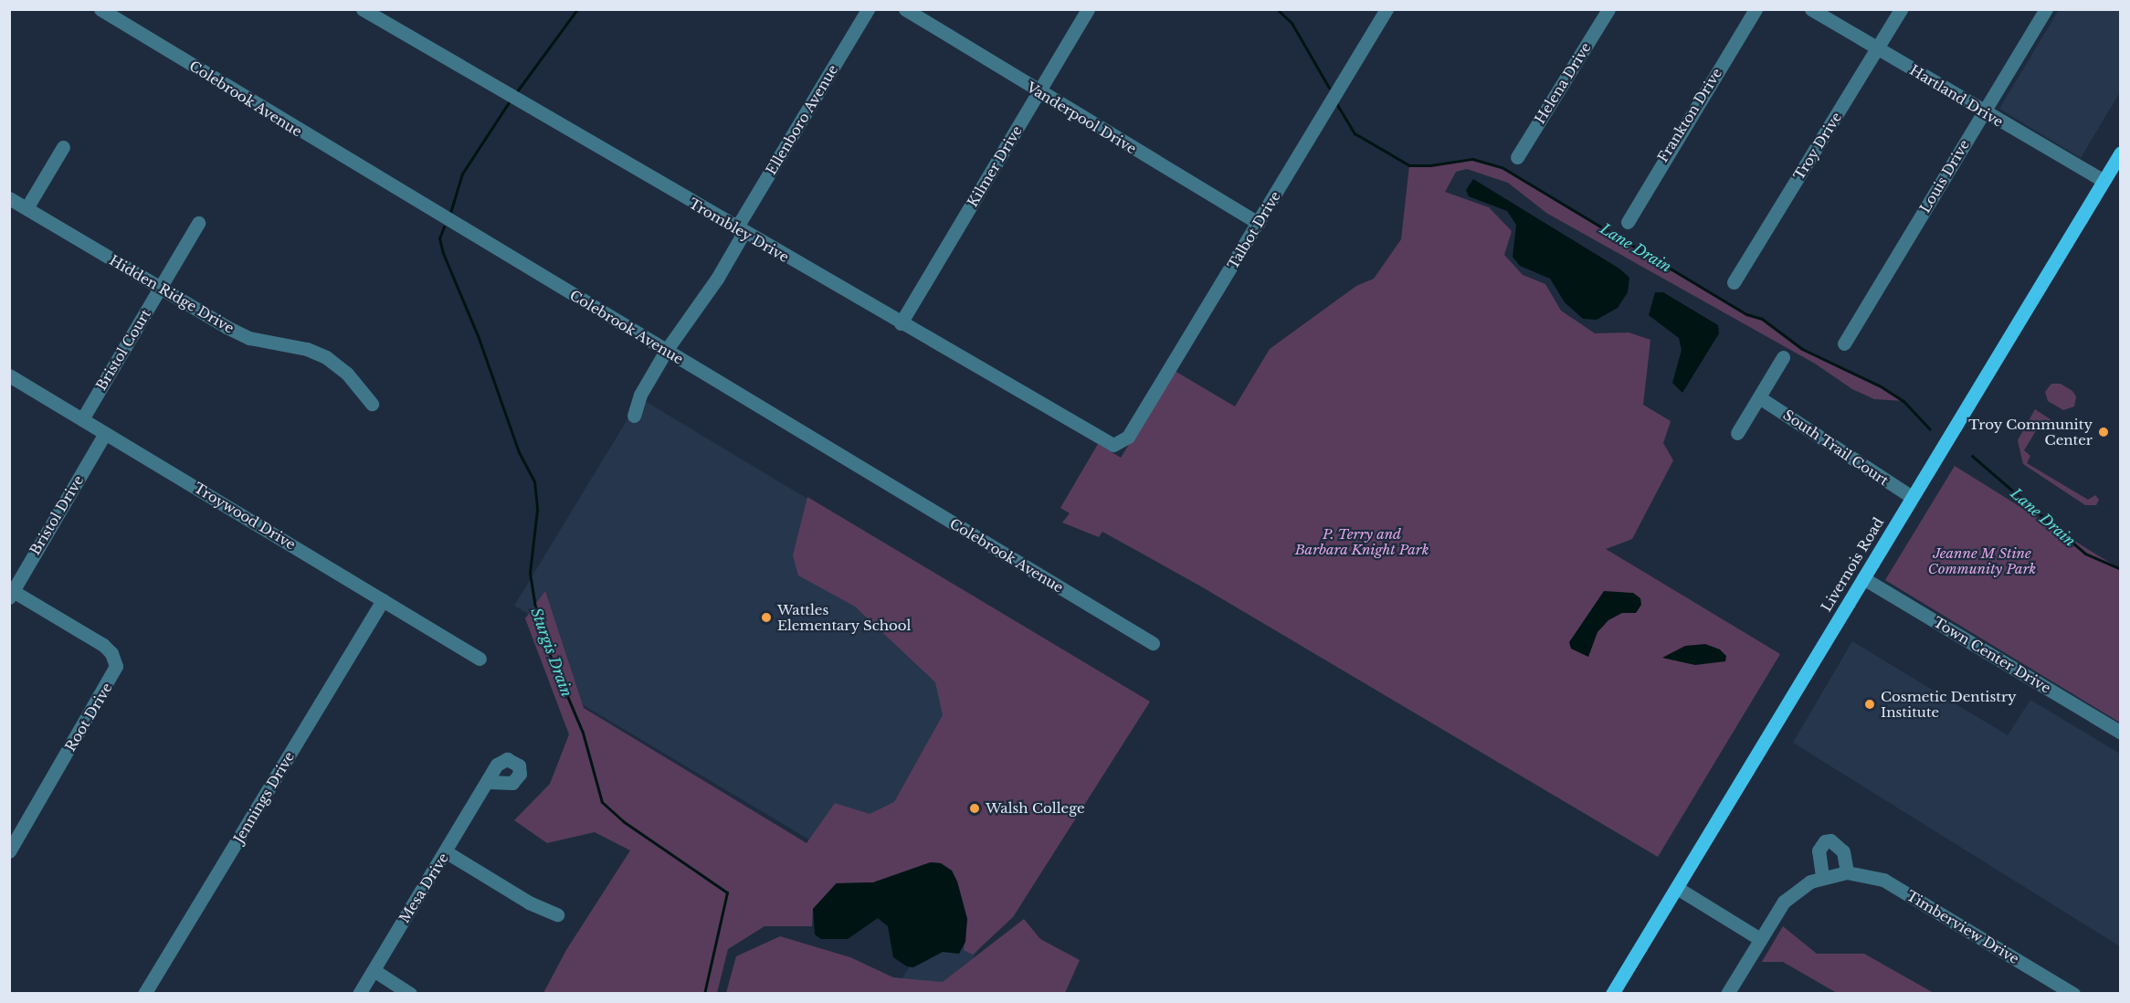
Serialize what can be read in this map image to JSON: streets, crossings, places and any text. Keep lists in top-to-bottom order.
{
  "streets": {
    "main road": ["Livernois Road"],
    "street": [
      "Helena Drive",
      "Hartland Drive",
      "Colebrook Avenue",
      "Frankton Drive",
      "Vanderpool Drive",
      "Ellenboro Avenue",
      "Troy Drive",
      "Kilmer Drive",
      "Louis Drive",
      "Trombley Drive",
      "Talbot Drive",
      "Hidden Ridge Drive",
      "Bristol Court",
      "South Trail Court",
      "Bristol Drive",
      "Troywood Drive",
      "Town Center Drive",
      "Root Drive",
      "Jennings Drive",
      "Mesa Drive",
      "Timberview Drive"
    ]
  },
  "crossings": [
    ["Hartland Drive", "Troy Drive"],
    ["Hartland Drive", "Louis Drive"],
    ["Hartland Drive", "Livernois Road"],
    ["Colebrook Avenue", "Ellenboro Avenue"],
    ["Vanderpool Drive", "Kilmer Drive"],
    ["Vanderpool Drive", "Talbot Drive"],
    ["Ellenboro Avenue", "Trombley Drive"],
    ["Kilmer Drive", "Trombley Drive"],
    ["Trombley Drive", "Talbot Drive"],
    ["Hidden Ridge Drive", "Bristol Court"],
    ["Bristol Court", "Troywood Drive"],
    ["South Trail Court", "Livernois Road"],
    ["Bristol Drive", "Troywood Drive"],
    ["Bristol Drive", "Root Drive"],
    ["Troywood Drive", "Jennings Drive"],
    ["Livernois Road", "Town Center Drive"]
  ],
  "water": ["Lane Drain", "Sturgis Drain"],
  "parks": ["P. Terry and Barbara Knight Park", "Jeanne M Stine Community Park"],
  "places": [
    "Troy Community Center",
    "Wattles Elementary School",
    "Cosmetic Dentistry Institute",
    "Walsh College"
  ]
}
